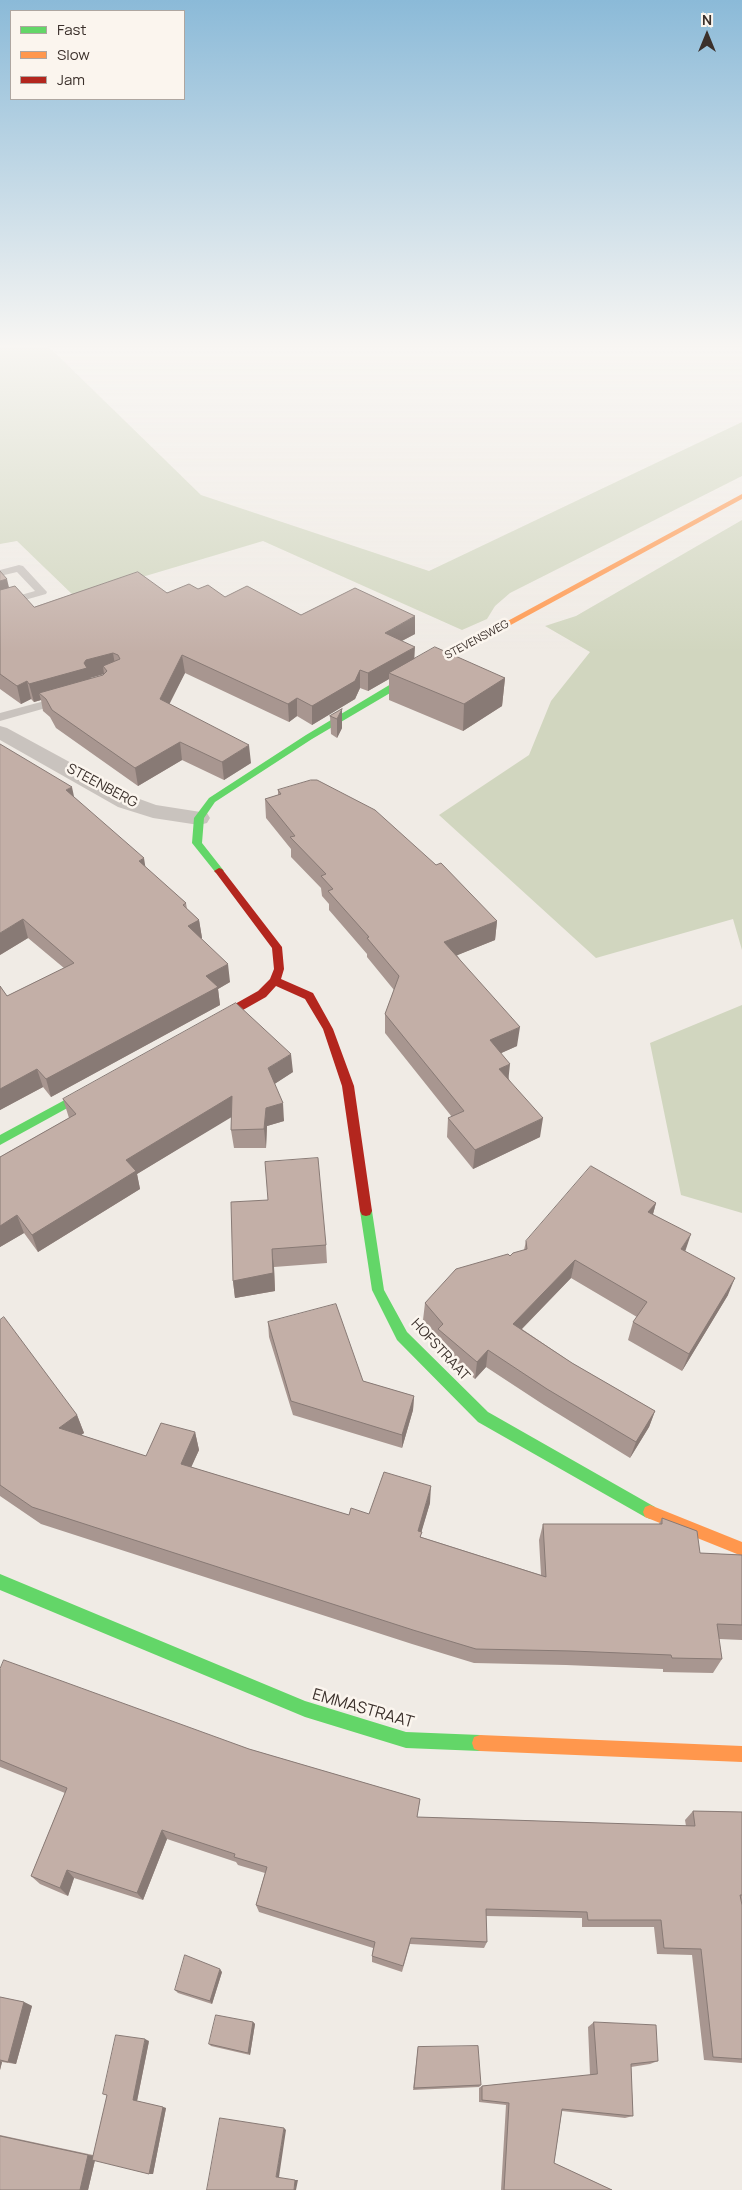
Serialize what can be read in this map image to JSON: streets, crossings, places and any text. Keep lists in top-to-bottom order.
{
  "streets": {
    "street": [
      "STEVENSWEG",
      "STEENBERG",
      "HOFSTRAAT",
      "EMMASTRAAT"
    ]
  },
  "crossings": [
    ["STEVENSWEG", "STEENBERG"]
  ],
  "legend": ["Fast", "Slow", "Jam"],
  "north": "top"
}
